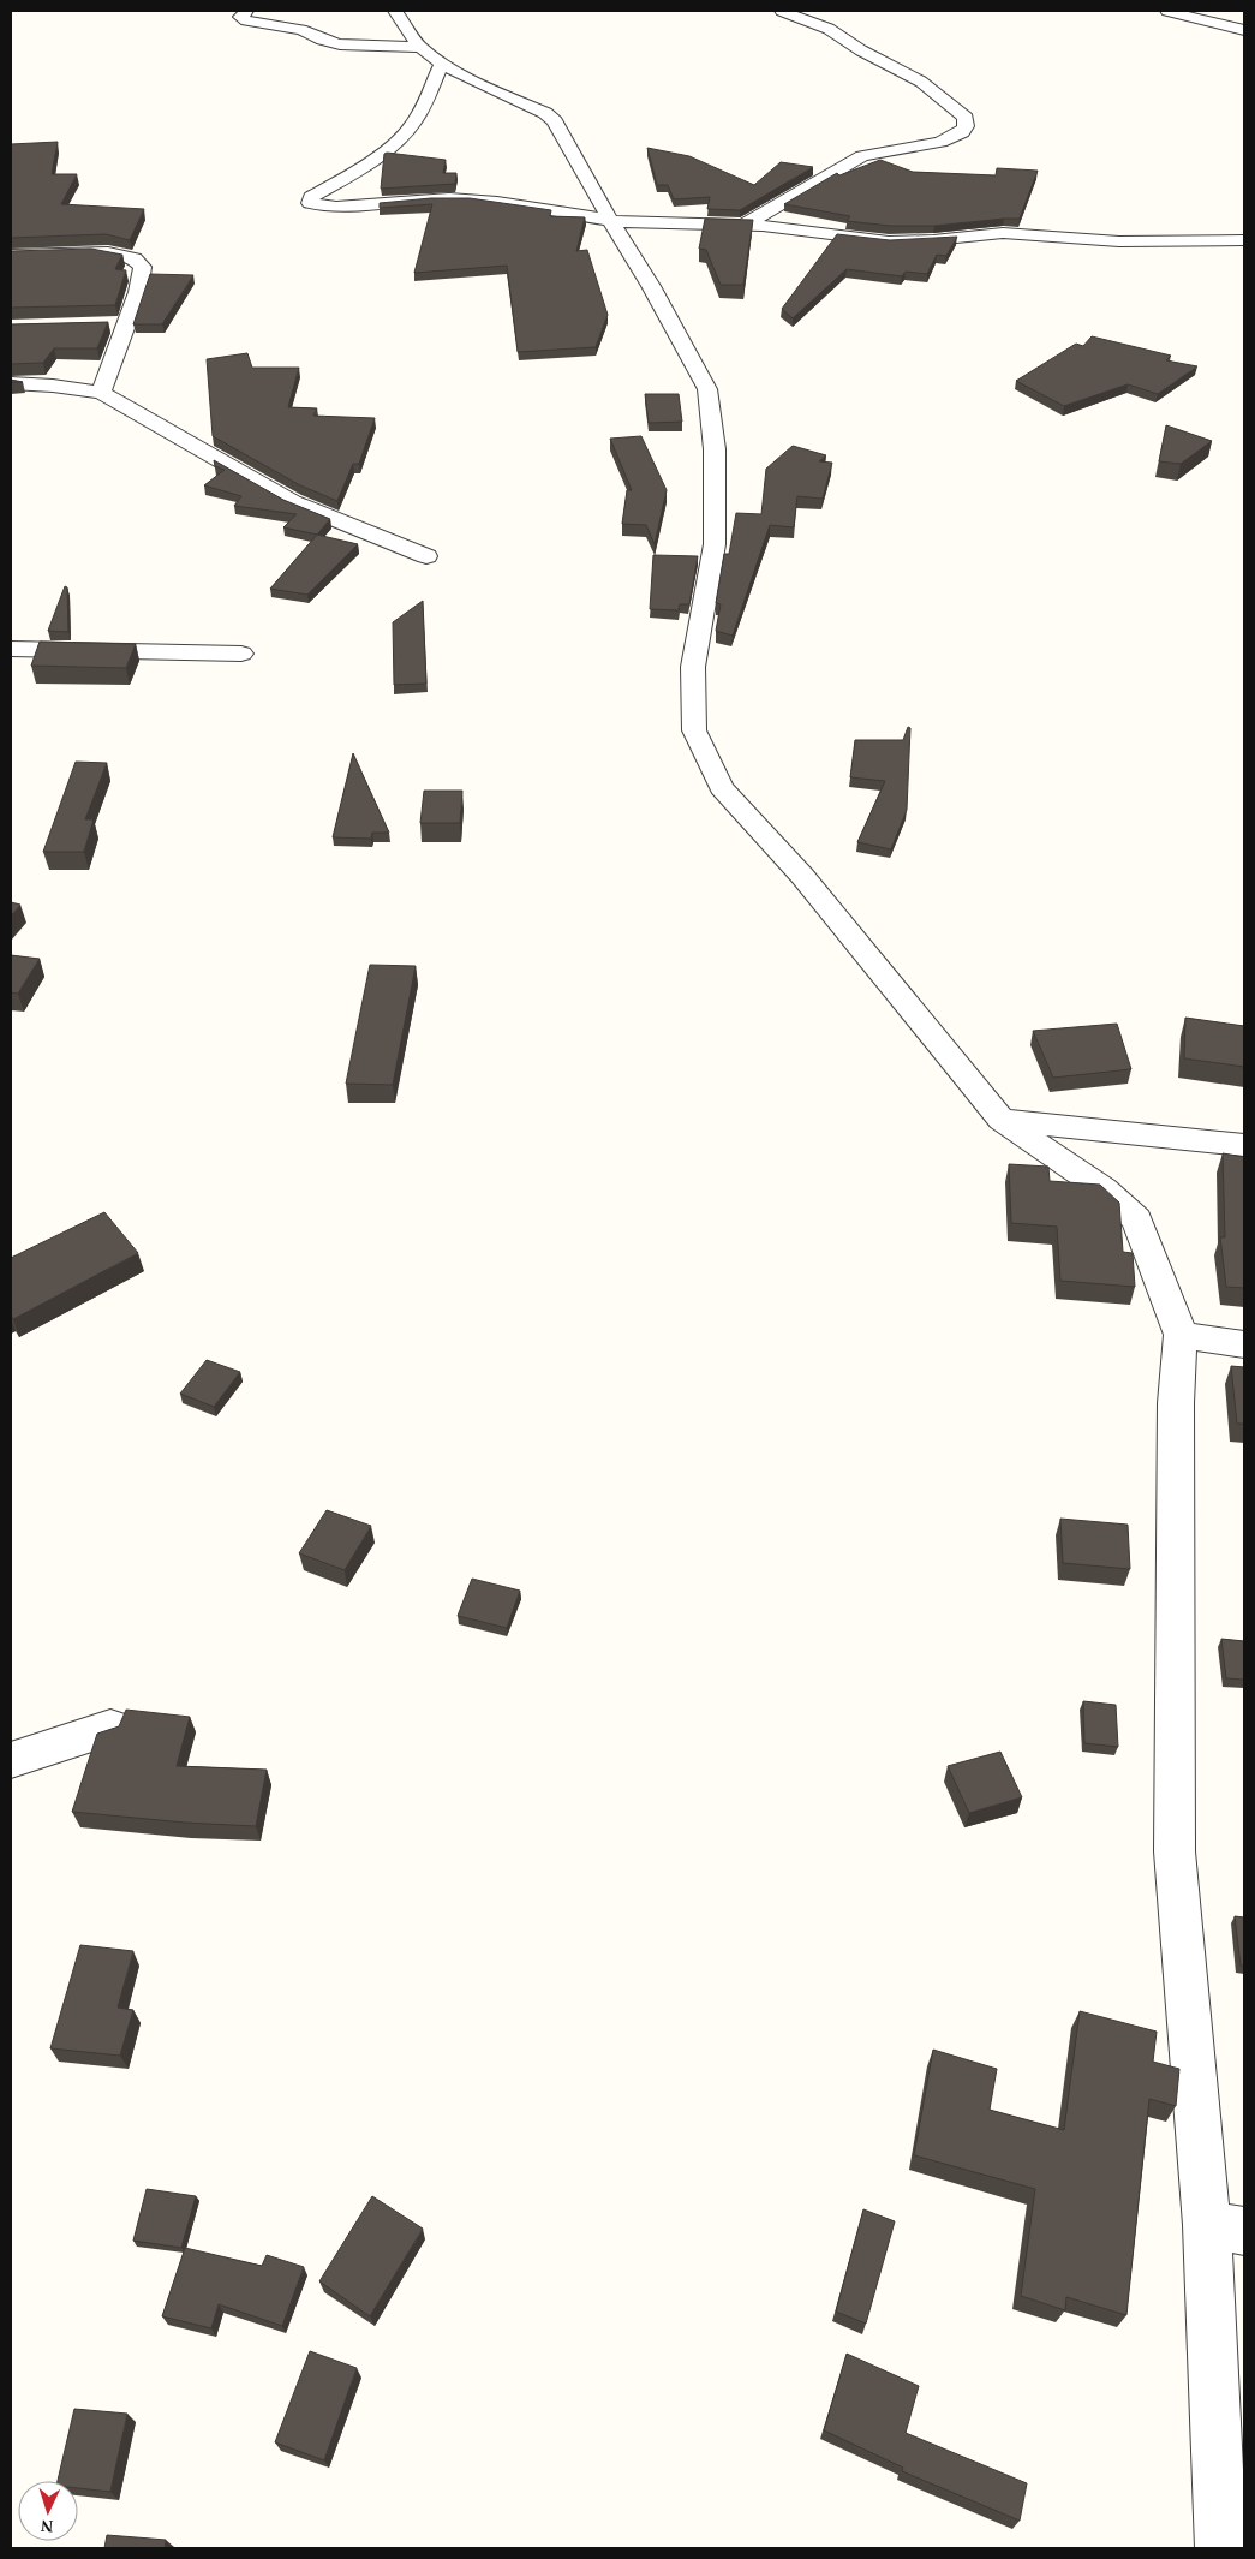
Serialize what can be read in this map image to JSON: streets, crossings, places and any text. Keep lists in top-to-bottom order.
{
  "north": "bottom"
}
